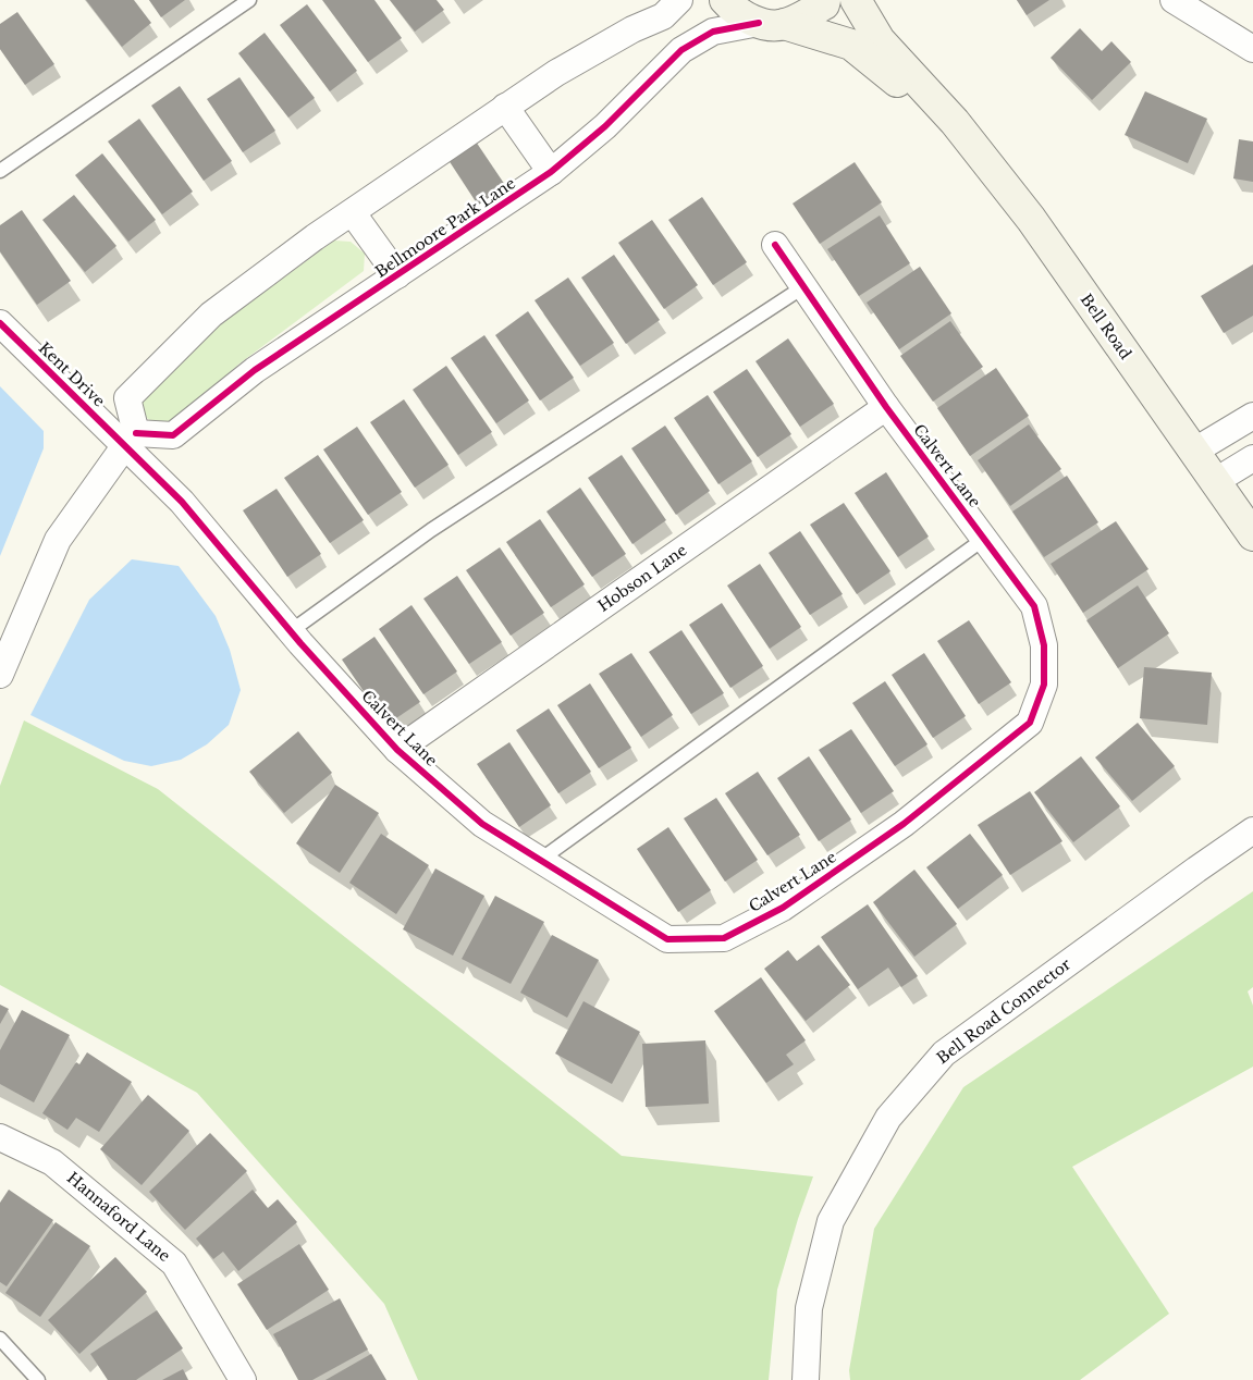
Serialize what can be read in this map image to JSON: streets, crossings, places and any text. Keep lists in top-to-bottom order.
{
  "streets": {
    "street": [
      "Bellmoore Park Lane",
      "Bell Road",
      "Kent Drive",
      "Calvert Lane",
      "Hobson Lane",
      "Bell Road Connector",
      "Hannaford Lane"
    ]
  },
  "crossings": [
    ["Bellmoore Park Lane", "Bell Road"],
    ["Bellmoore Park Lane", "Kent Drive"],
    ["Bellmoore Park Lane", "Calvert Lane"],
    ["Kent Drive", "Calvert Lane"],
    ["Calvert Lane", "Hobson Lane"]
  ]
}
